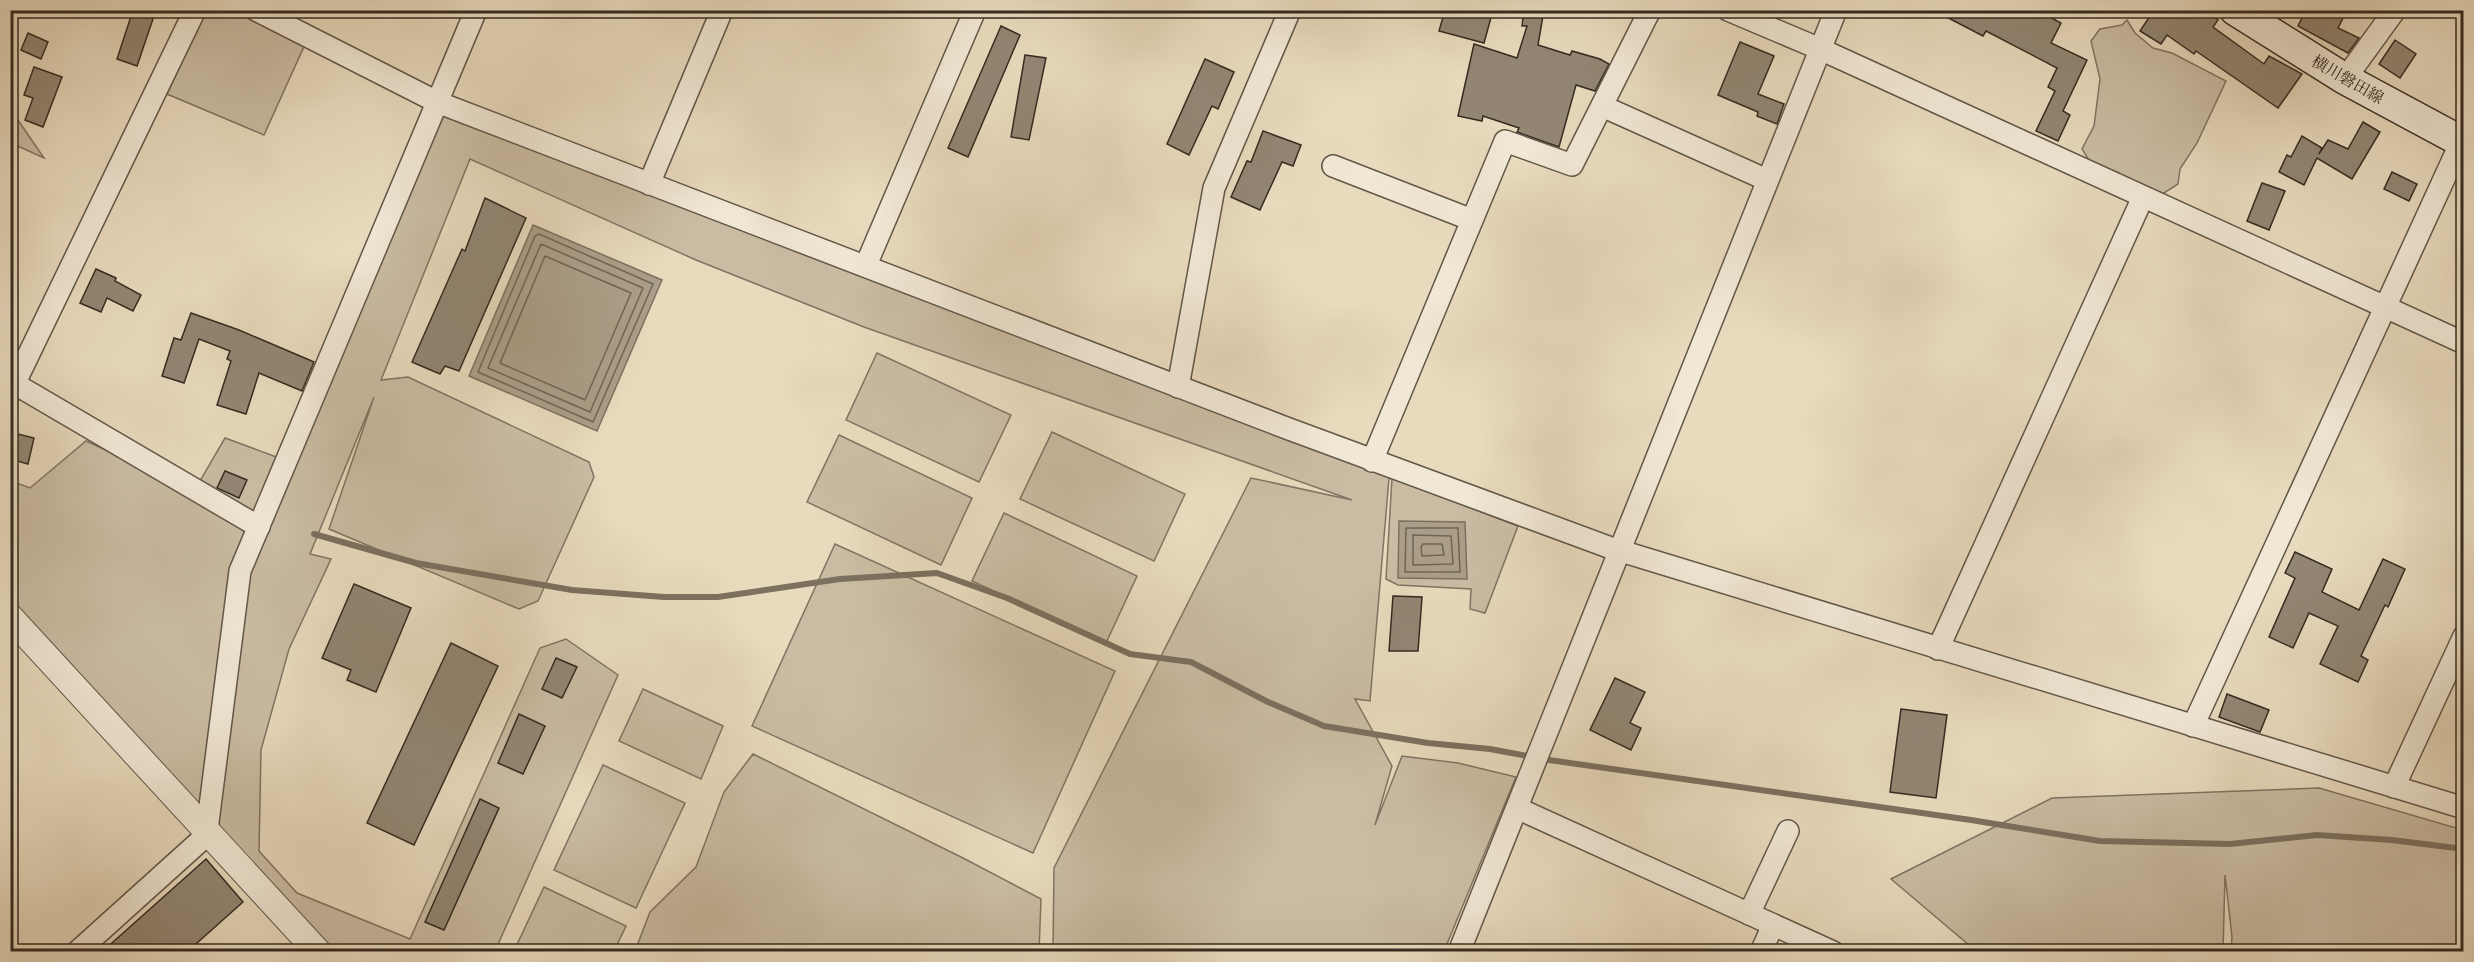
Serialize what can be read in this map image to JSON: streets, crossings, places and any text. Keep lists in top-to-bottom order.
{
  "streets": {
    "main road": ["横川磐田線"]
  }
}
